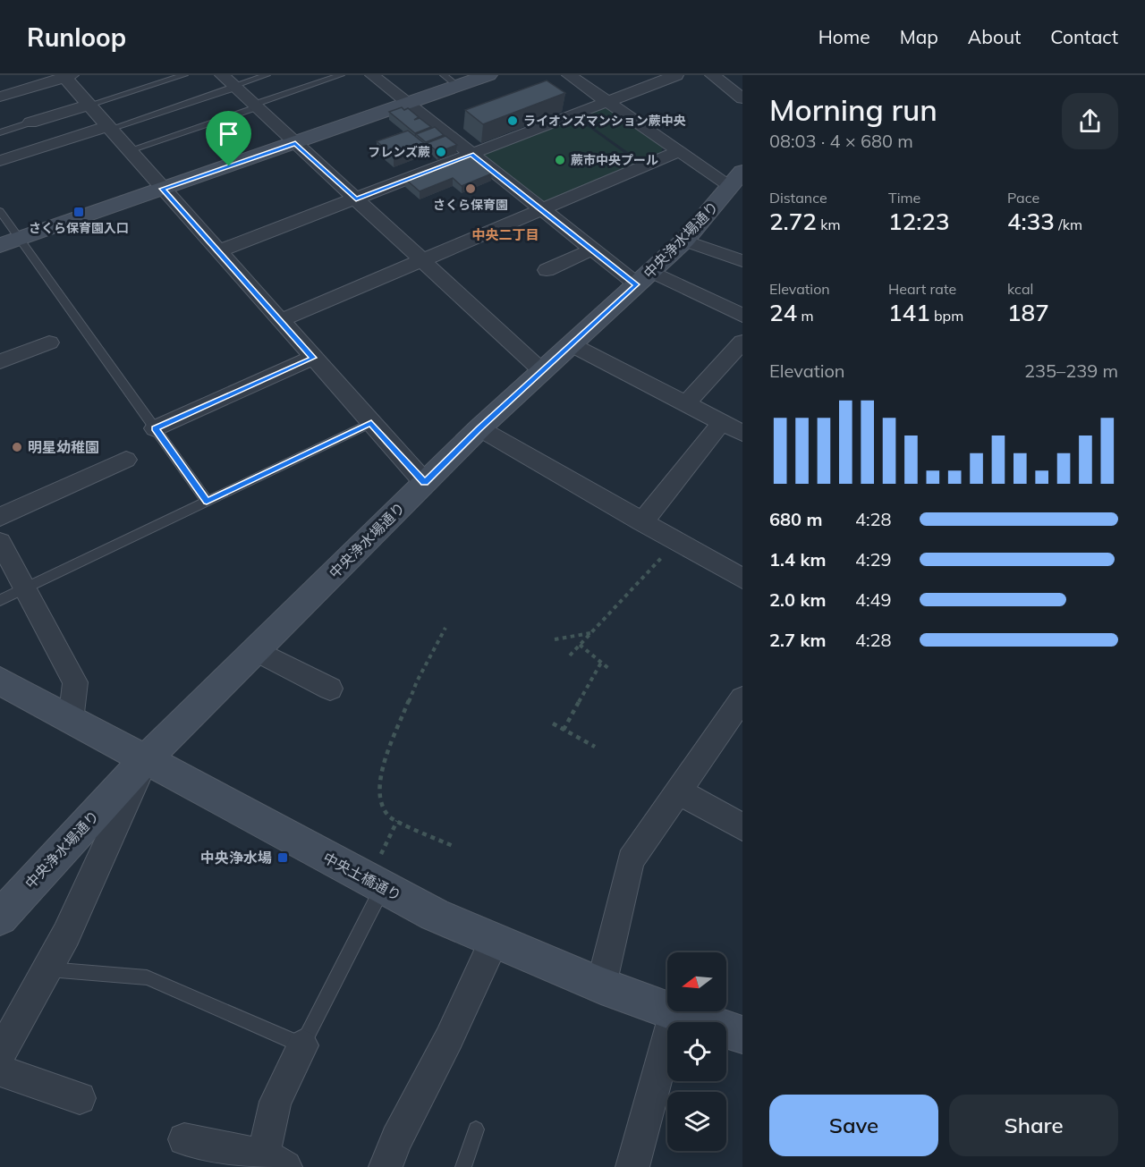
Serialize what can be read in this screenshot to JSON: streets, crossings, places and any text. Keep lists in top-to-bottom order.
{
  "streets": {
    "street": ["中央浄水場通り", "中央土橋通り"]
  },
  "crossings": [
    ["中央浄水場通り", "中央土橋通り"]
  ],
  "districts": ["中央二丁目"],
  "places": {
    "other": [
      "ライオンズマンション蕨中央",
      "フレンズ蕨",
      "蕨市中央プール",
      "さくら保育園",
      "明星幼稚園"
    ],
    "transit": ["さくら保育園入口", "中央浄水場"]
  },
  "north": "left",
  "page": {
    "header": "Runloop",
    "nav": [
      "Home",
      "Map",
      "About",
      "Contact"
    ],
    "heading": ["Morning run", "08:03 · 4 × 680 m"],
    "stats": [
      ["Distance", "2.72 km"],
      ["Time", "12:23"],
      ["Pace", "4:33 /km"],
      ["Elevation", "24 m"],
      ["Heart rate", "141 bpm"],
      ["kcal", "187"]
    ],
    "chart": ["Elevation", "235–239 m"],
    "list": [
      {
        "name": "680 m",
        "note": "4:28"
      },
      {
        "name": "1.4 km",
        "note": "4:29"
      },
      {
        "name": "2.0 km",
        "note": "4:49"
      },
      {
        "name": "2.7 km",
        "note": "4:28"
      }
    ],
    "buttons": ["Save", "Share"]
  }
}
